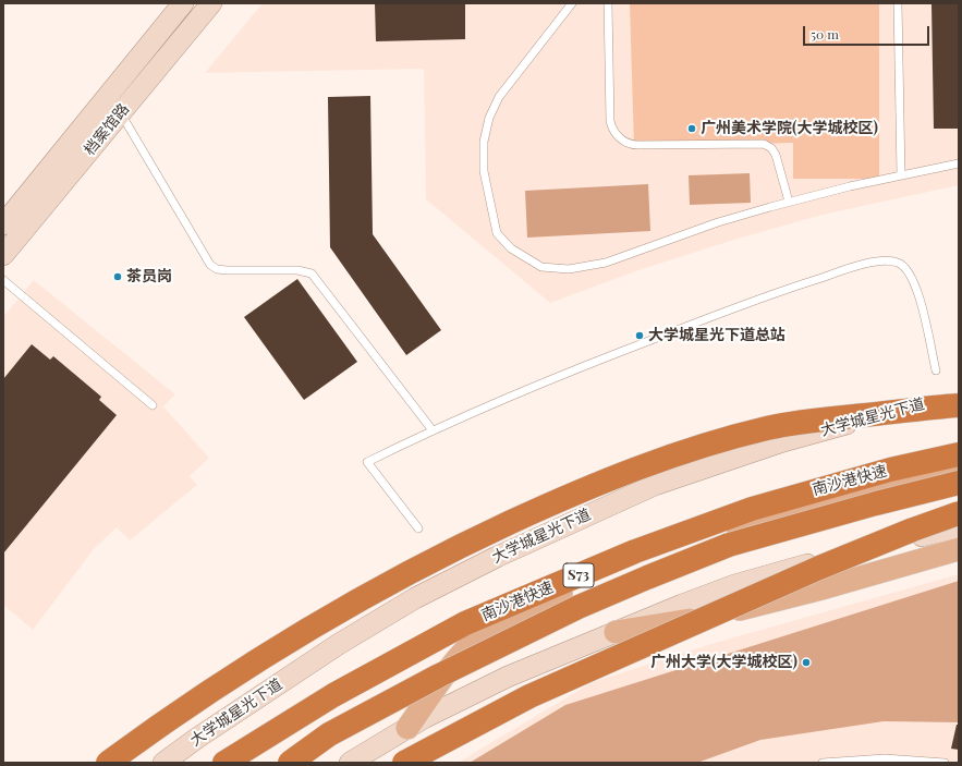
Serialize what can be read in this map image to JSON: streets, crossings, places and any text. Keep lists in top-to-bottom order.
{
  "streets": {
    "highway": ["南沙港快速", "S73"],
    "main road": ["档案馆路", "大学城星光下道"]
  },
  "places": [
    "广州美术学院(大学城校区)",
    "茶员岗",
    "大学城星光下道总站",
    "广州大学(大学城校区)"
  ],
  "scale_bar": "50 m"
}
